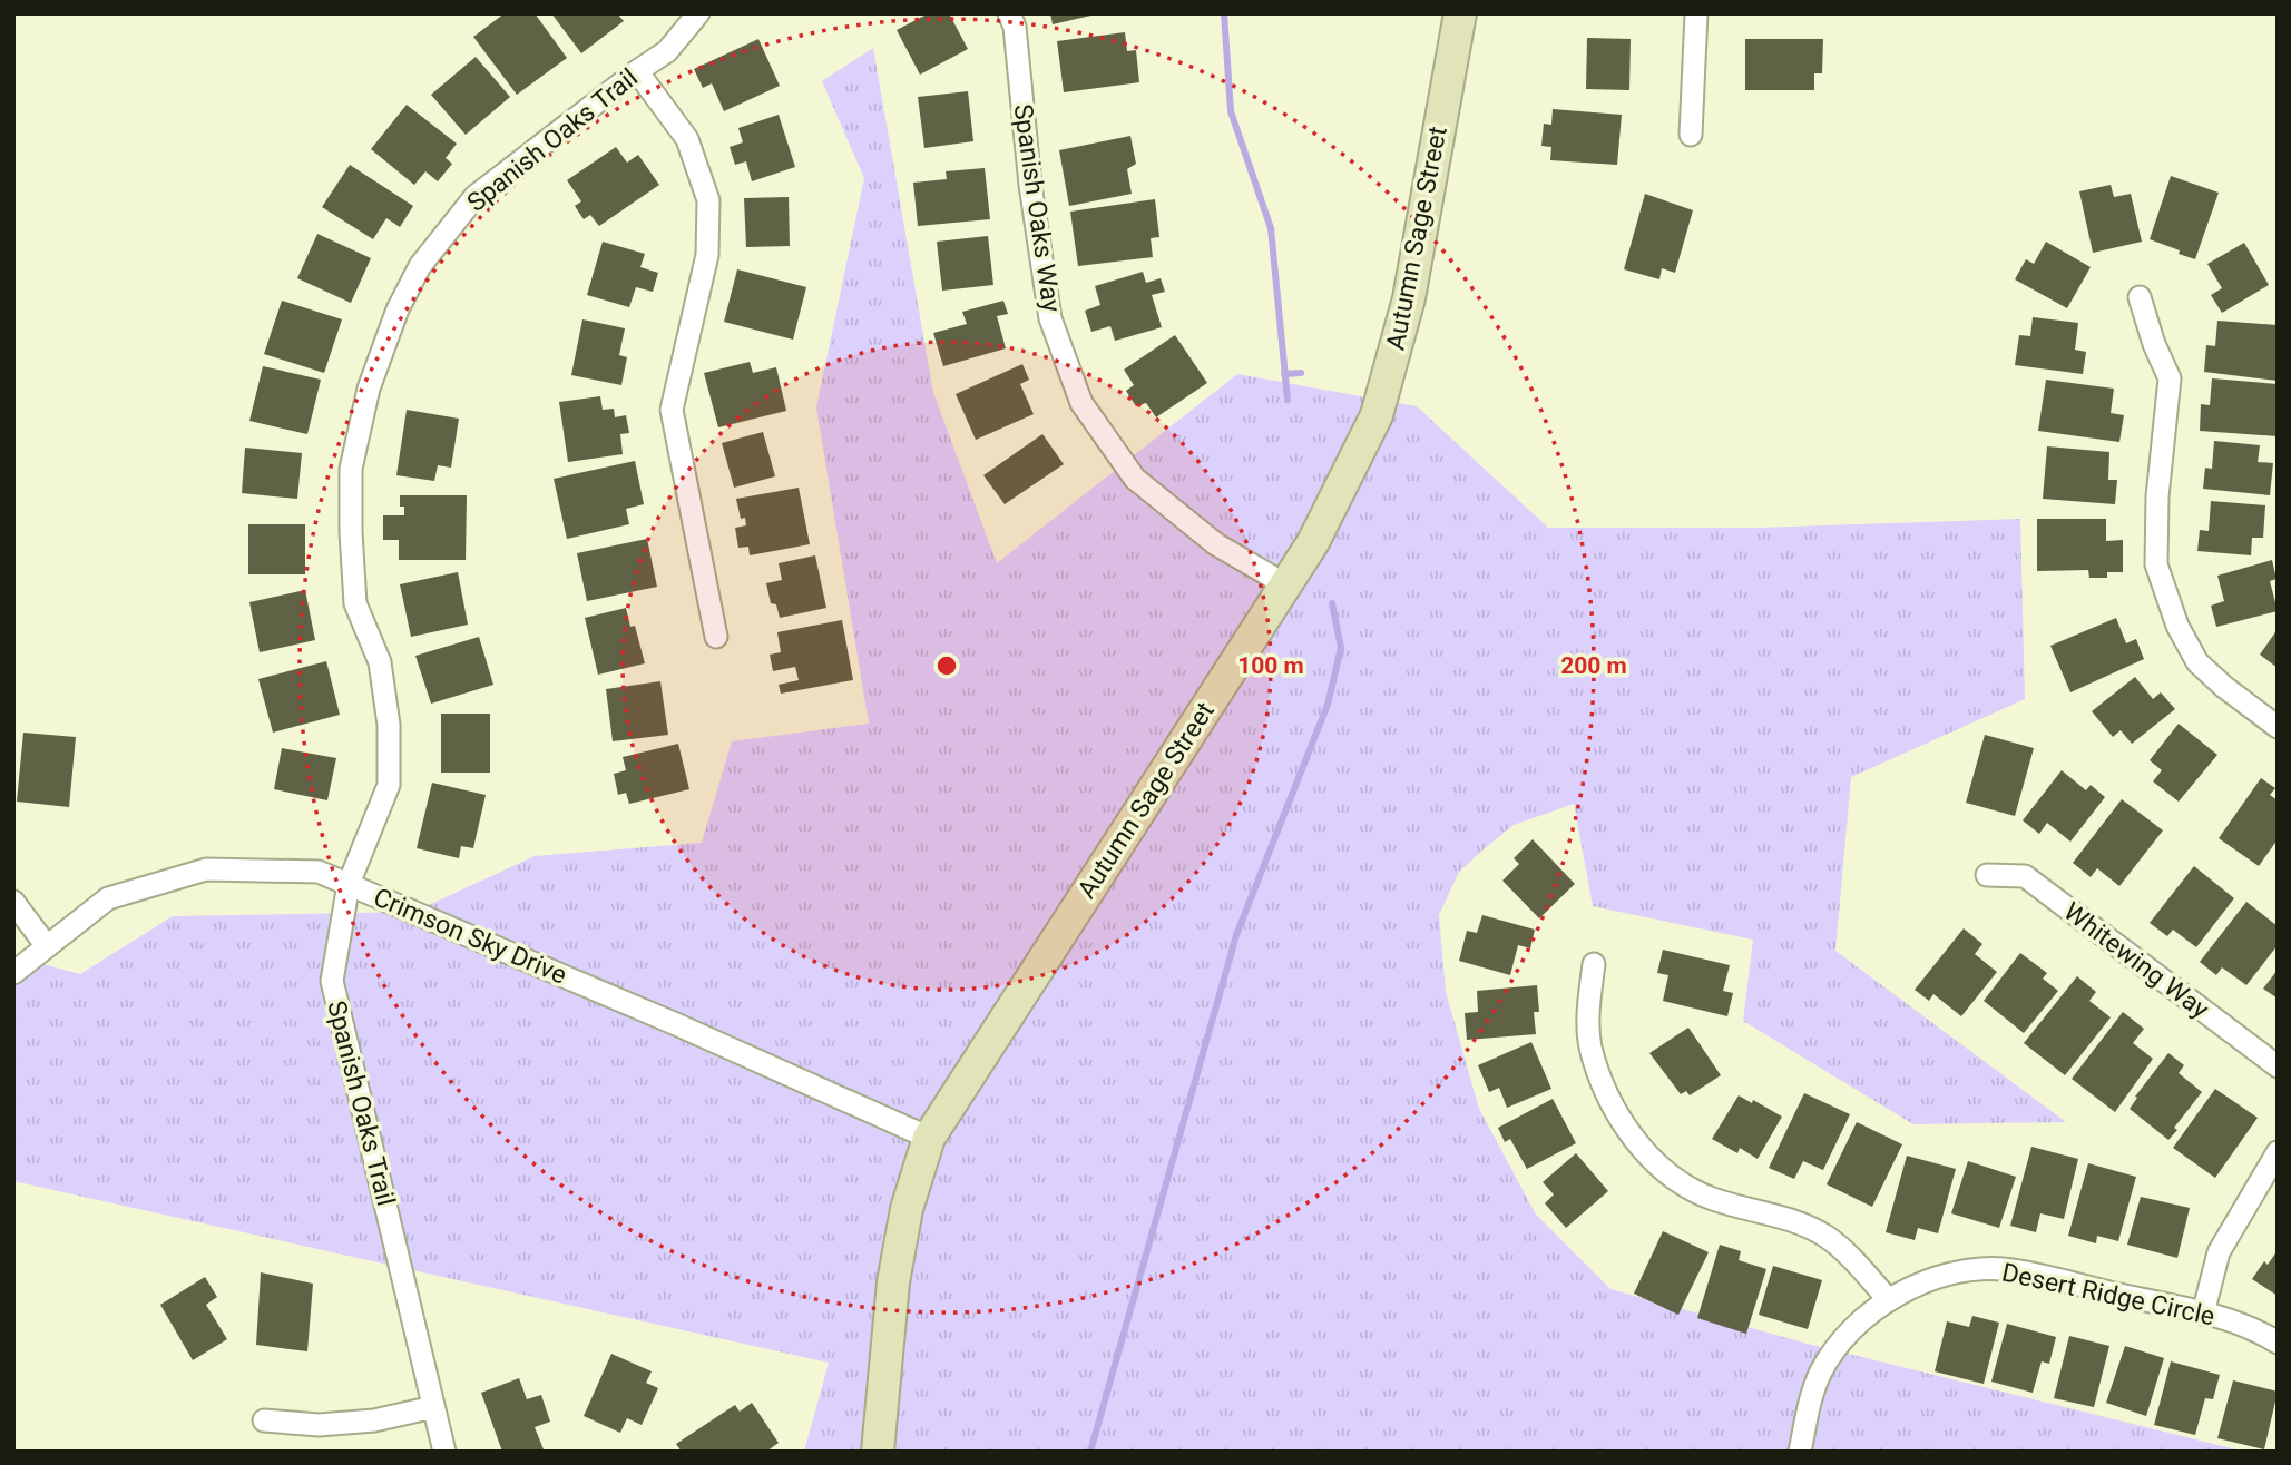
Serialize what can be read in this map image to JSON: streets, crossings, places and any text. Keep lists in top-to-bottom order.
{
  "streets": {
    "street": [
      "Spanish Oaks Trail",
      "Spanish Oaks Way",
      "Autumn Sage Street",
      "Crimson Sky Drive",
      "Whitewing Way",
      "Desert Ridge Circle"
    ]
  },
  "crossings": [
    ["Spanish Oaks Trail", "Crimson Sky Drive"],
    ["Spanish Oaks Way", "Autumn Sage Street"],
    ["Autumn Sage Street", "Crimson Sky Drive"]
  ],
  "rings": ["100 m", "200 m"]
}
